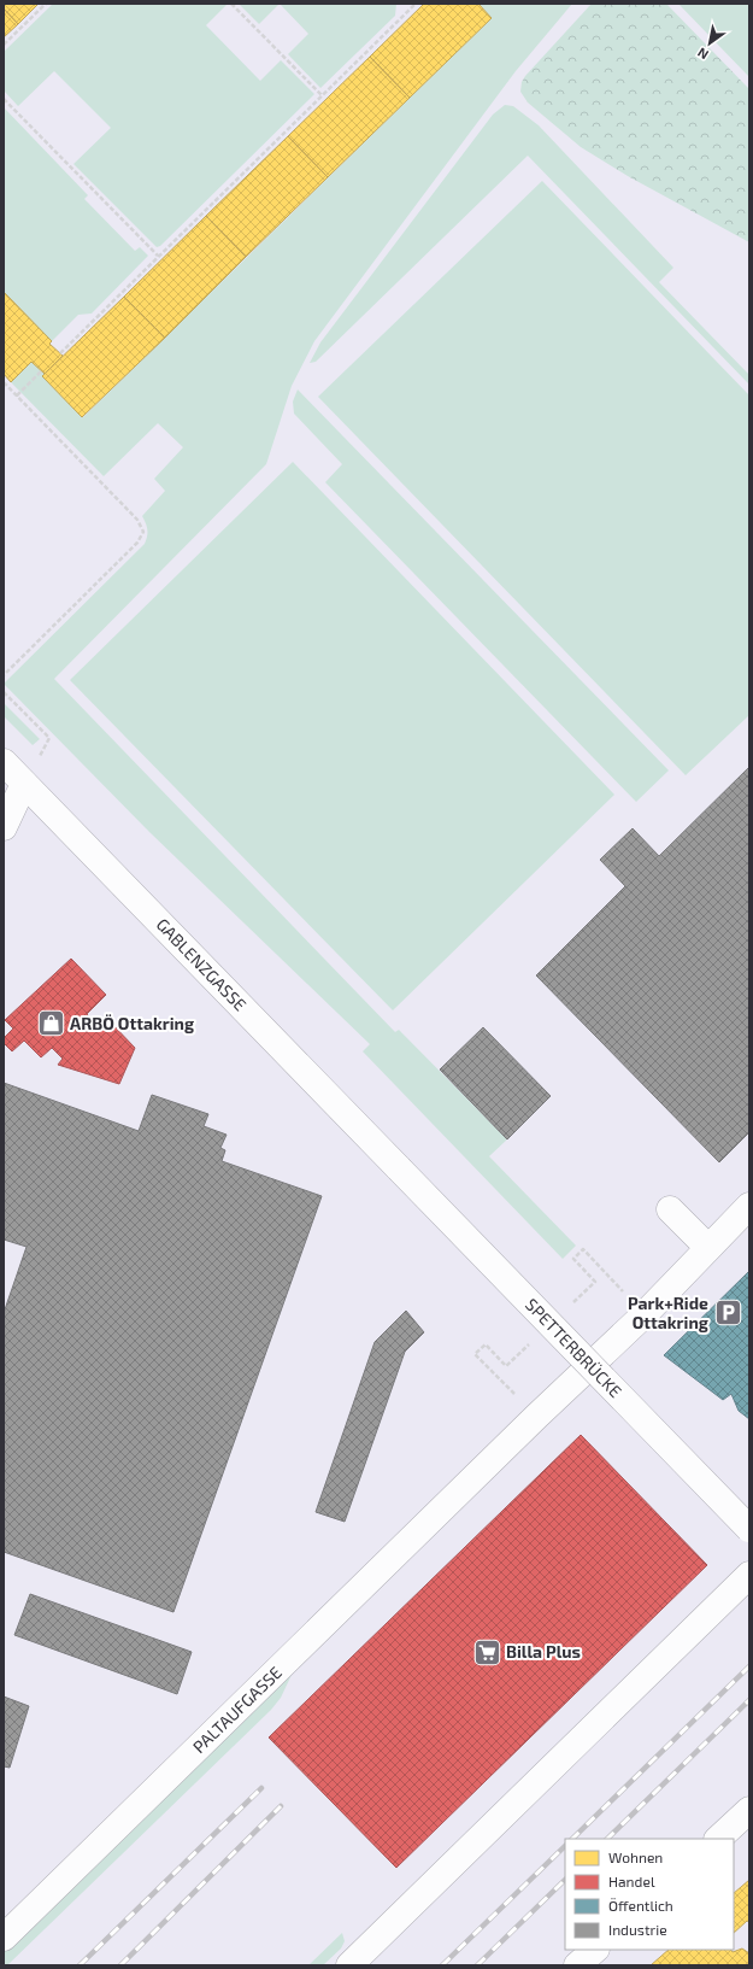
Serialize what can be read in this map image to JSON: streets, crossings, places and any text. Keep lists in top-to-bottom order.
{
  "streets": {
    "street": ["GABLENZGASSE", "SPETTERBRÜCKE", "PALTAUFGASSE"]
  },
  "crossings": [
    ["GABLENZGASSE", "SPETTERBRÜCKE"]
  ],
  "places": {
    "shop": ["ARBÖ Ottakring"],
    "parking": ["Park+Ride Ottakring"],
    "supermarket": ["Billa Plus"]
  },
  "legend": [
    "Wohnen",
    "Handel",
    "Öffentlich",
    "Industrie"
  ],
  "north": "bottom left"
}
